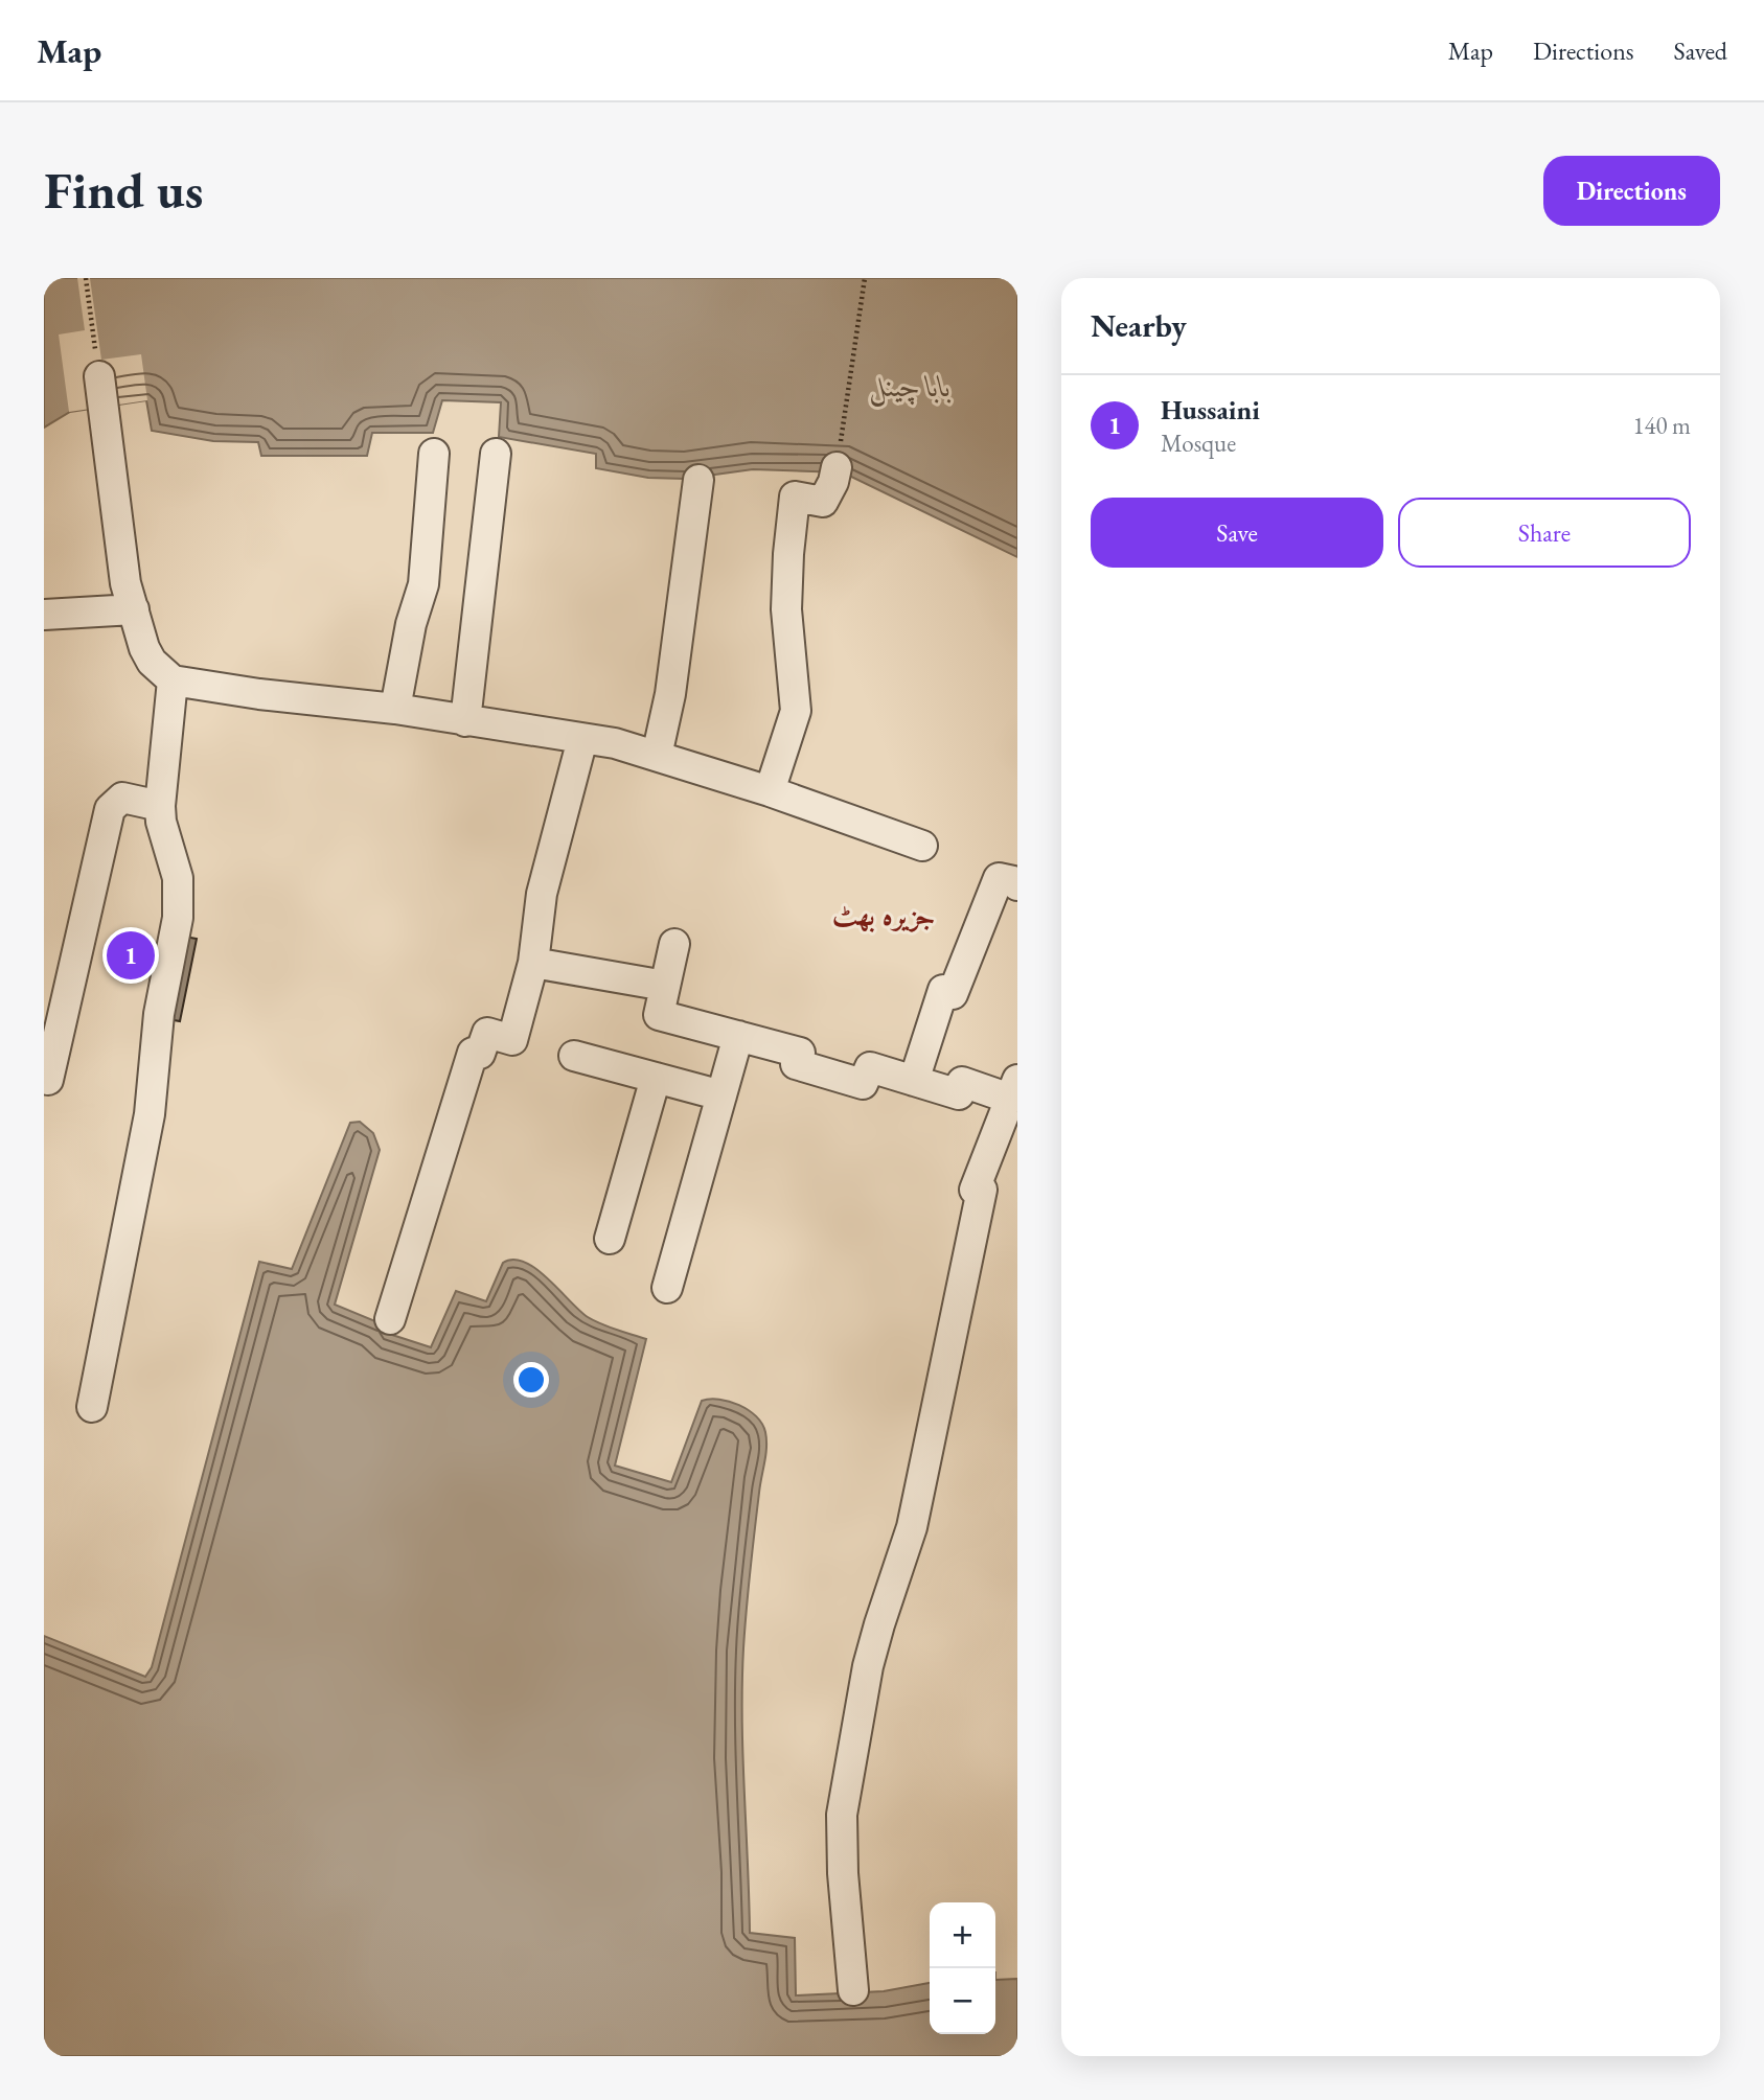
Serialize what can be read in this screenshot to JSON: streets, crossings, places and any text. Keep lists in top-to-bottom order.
{
  "districts": ["جزیرہ بھٹ"],
  "water": ["بابا چینل"],
  "page": {
    "header": "Map",
    "nav": ["Map", "Directions", "Saved"],
    "buttons": [
      "Directions",
      ["Save", "Share"]
    ],
    "title": "Find us",
    "heading": "Nearby",
    "list": [
      {
        "mark": "1",
        "name": "Hussaini",
        "note": "Mosque",
        "value": "140 m"
      }
    ],
    "pins": "1",
    "map_buttons": ["+", "−"]
  }
}
